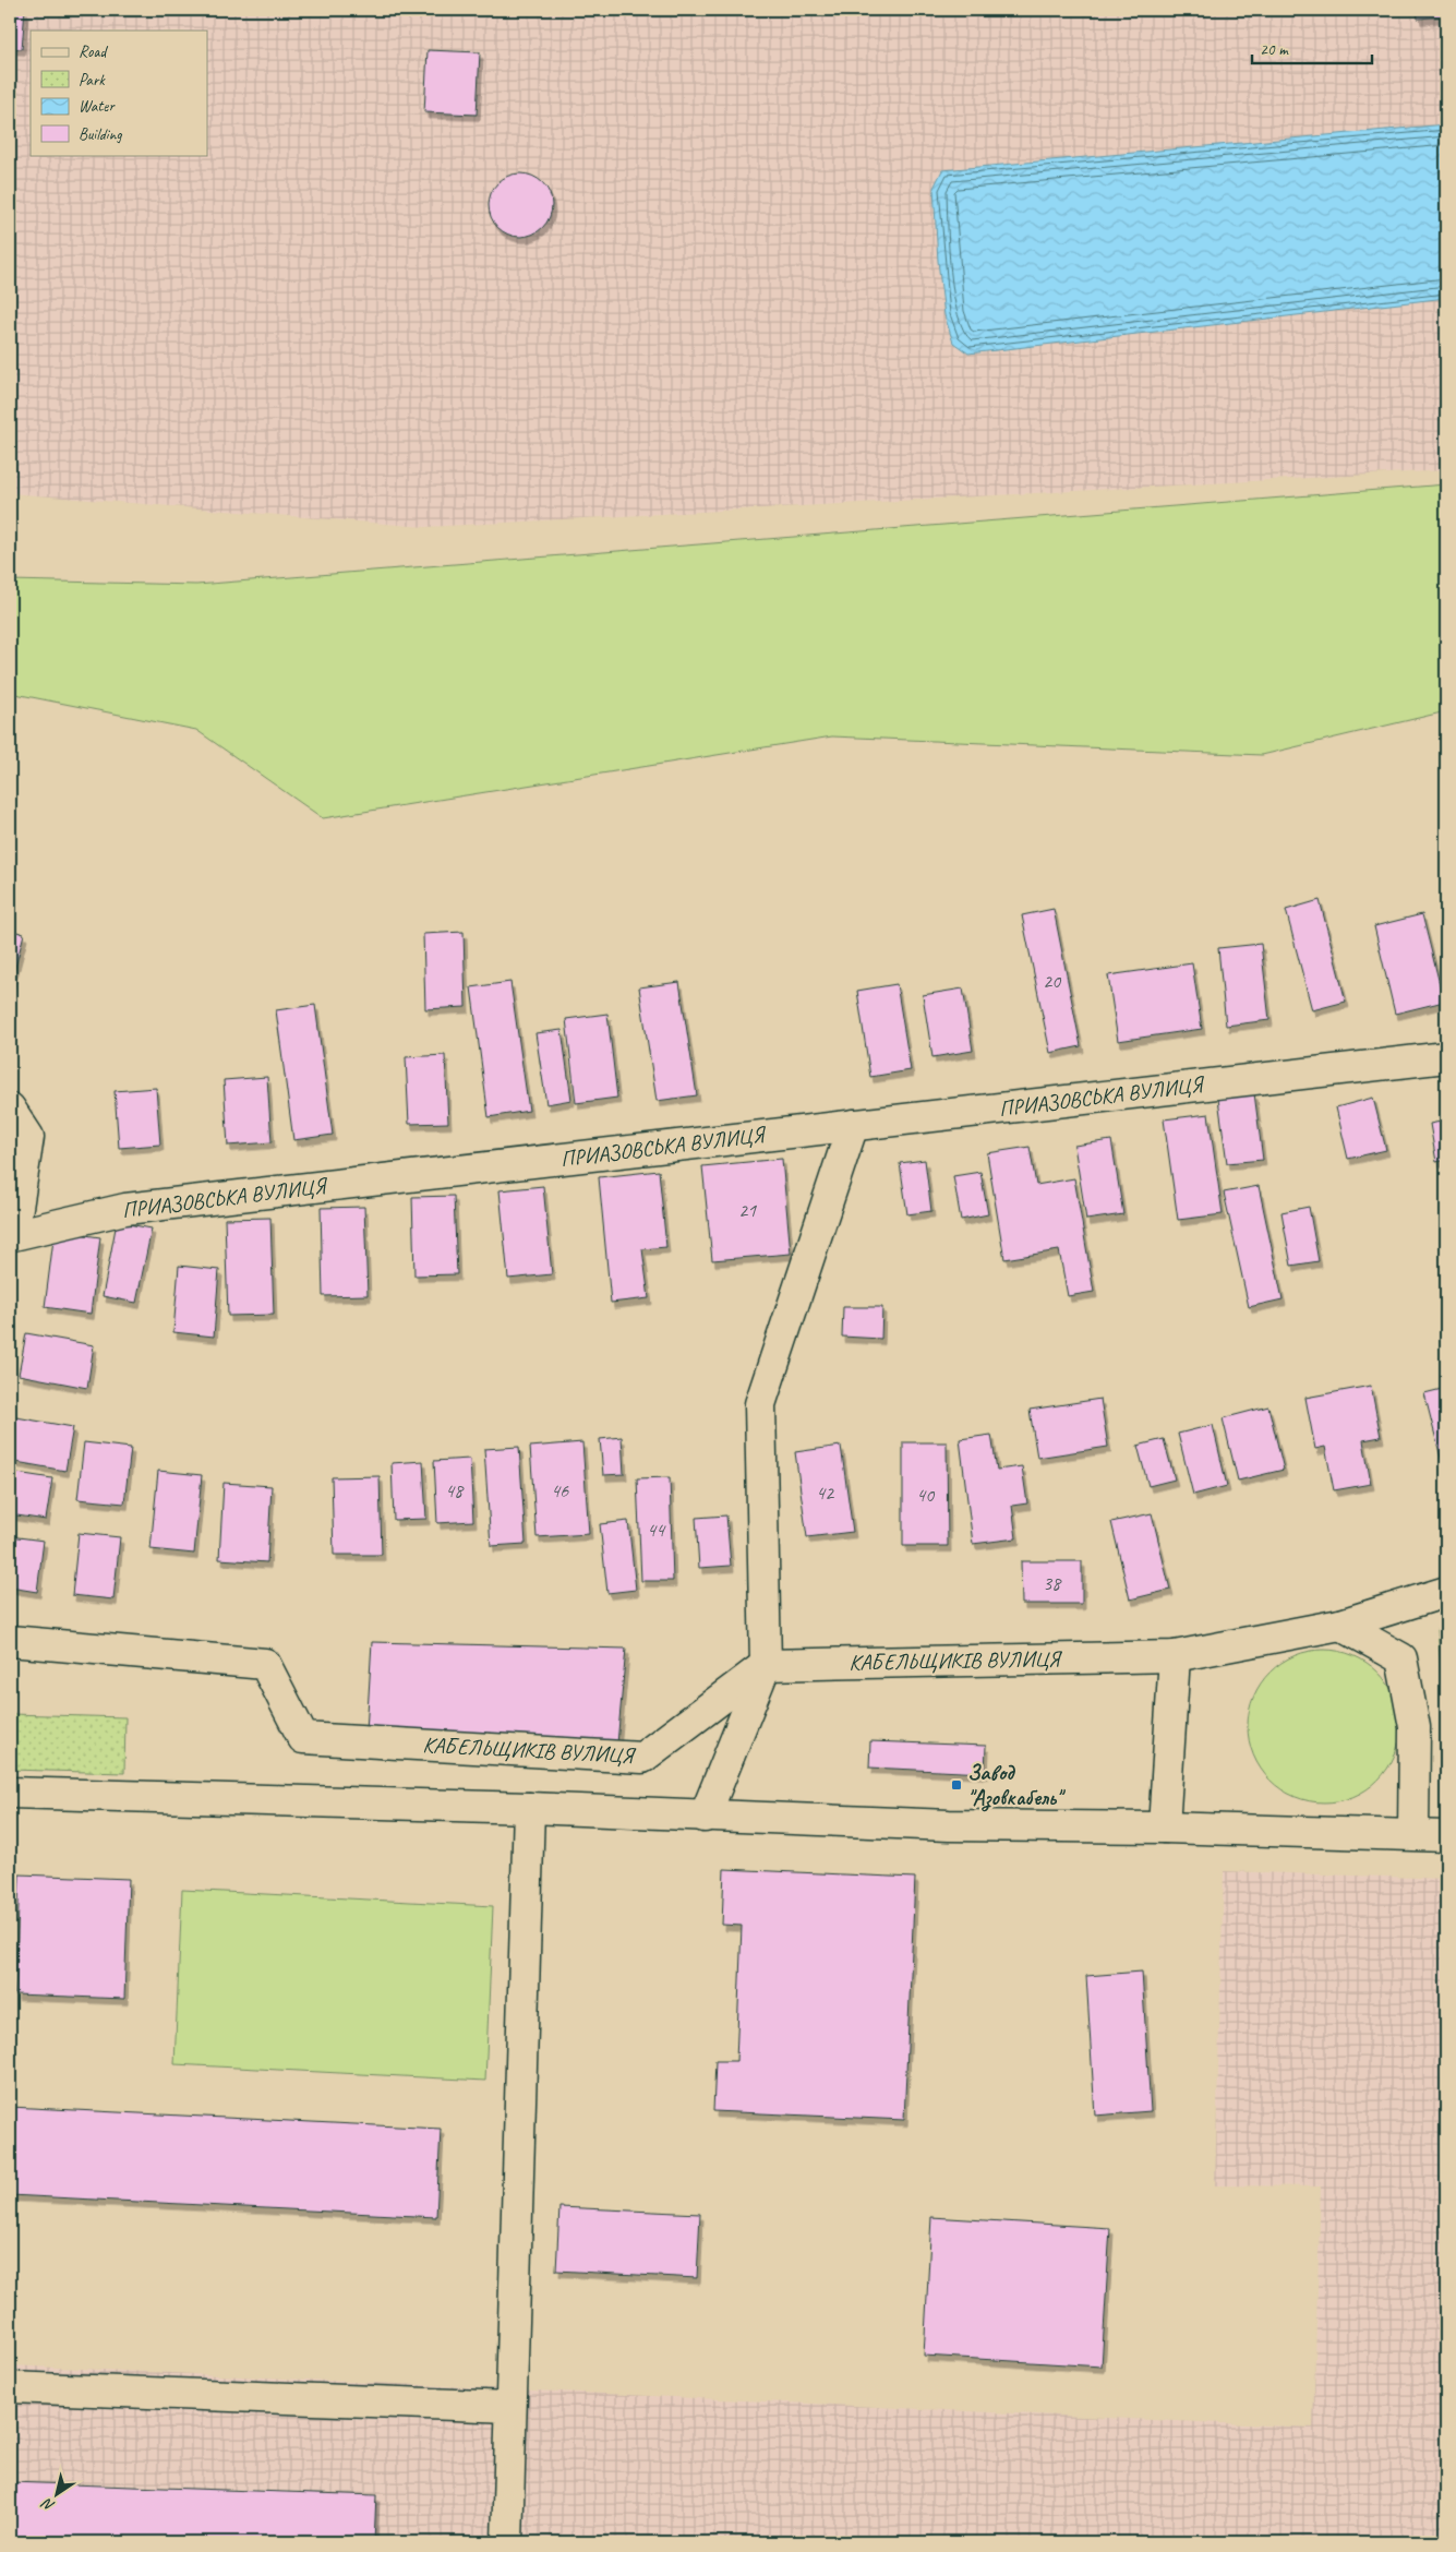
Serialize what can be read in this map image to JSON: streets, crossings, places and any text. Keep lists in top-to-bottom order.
{
  "streets": {
    "street": ["ПРИАЗОВСЬКА ВУЛИЦЯ", "КАБЕЛЬЩИКІВ ВУЛИЦЯ"]
  },
  "places": {
    "transit": ["Завод \"Азовкабель\""]
  },
  "house_numbers": [
    "20",
    "21",
    "48",
    "46",
    "42",
    "40",
    "44",
    "38"
  ],
  "legend": [
    "Road",
    "Park",
    "Water",
    "Building"
  ],
  "scale_bar": "20 m",
  "north": "bottom left"
}
